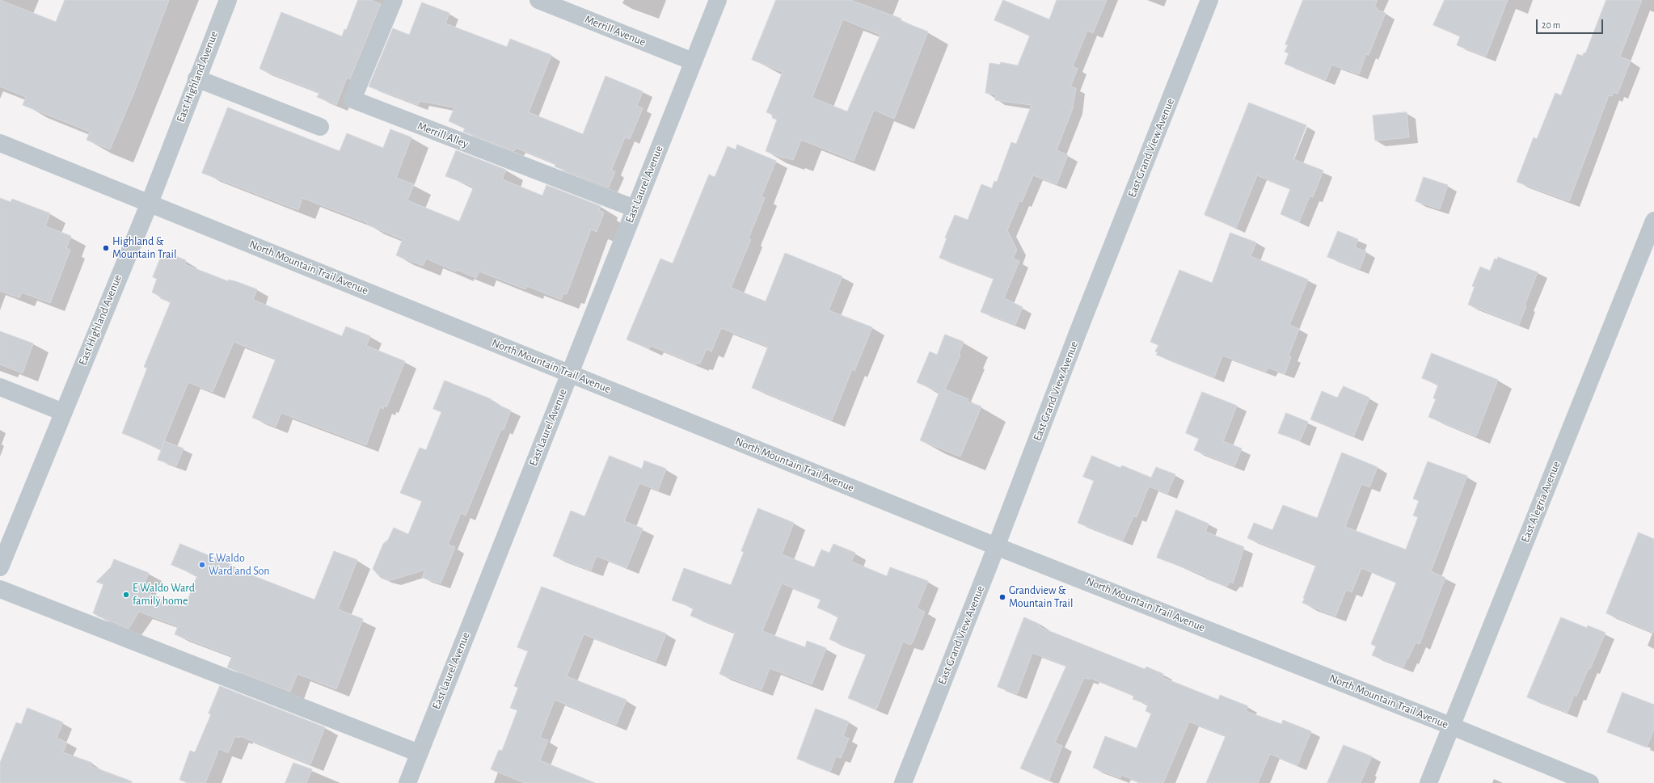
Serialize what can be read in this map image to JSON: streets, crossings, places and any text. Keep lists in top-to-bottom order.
{
  "streets": {
    "street": [
      "Merrill Avenue",
      "East Highland Avenue",
      "Merrill Alley",
      "East Grand View Avenue",
      "East Laurel Avenue",
      "North Mountain Trail Avenue",
      "East Alegria Avenue"
    ]
  },
  "crossings": [
    ["Merrill Avenue", "East Laurel Avenue"],
    ["East Highland Avenue", "North Mountain Trail Avenue"],
    ["Merrill Alley", "East Laurel Avenue"],
    ["East Grand View Avenue", "North Mountain Trail Avenue"],
    ["East Laurel Avenue", "North Mountain Trail Avenue"],
    ["North Mountain Trail Avenue", "East Alegria Avenue"]
  ],
  "places": [
    "Highland & Mountain Trail",
    "E Waldo Ward and Son",
    "E Waldo Ward family home",
    "Grandview & Mountain Trail"
  ],
  "scale_bar": "20 m"
}
